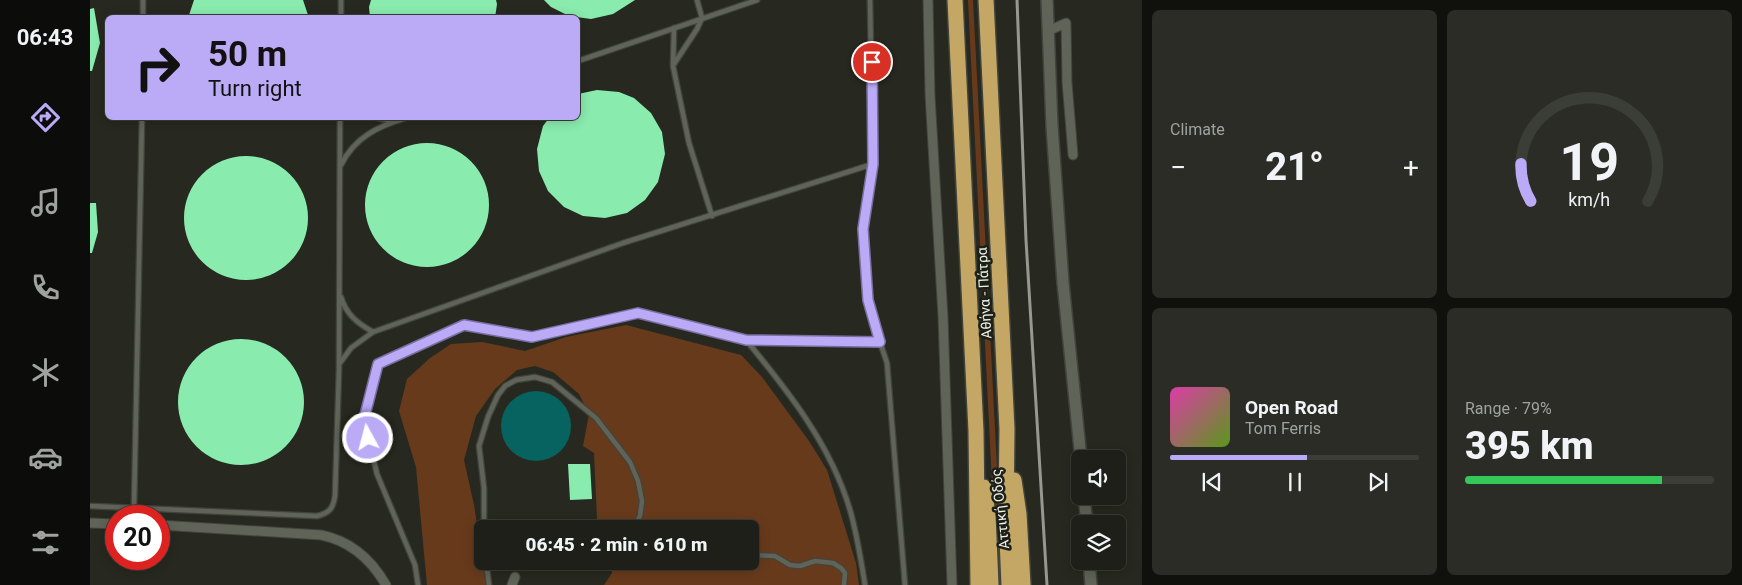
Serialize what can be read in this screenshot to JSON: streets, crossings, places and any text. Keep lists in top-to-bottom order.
{
  "streets": {
    "highway": ["Αθήνα - Πάτρα", "Αττική Οδός"]
  },
  "crossings": [
    ["Αθήνα - Πάτρα", "Αττική Οδός"]
  ],
  "page": {
    "tabs": "06:43",
    "tile": [
      "Climate",
      ["Range · 79%", "395 km"]
    ],
    "turn": ["50 m", "Turn right"],
    "heat": ["−", "21°", "+"],
    "song": ["Open Road", "Tom Ferris"],
    "limit": "20",
    "trip": "06:45 · 2 min · 610 m",
    "gauge": ["19", "km/h"]
  }
}
